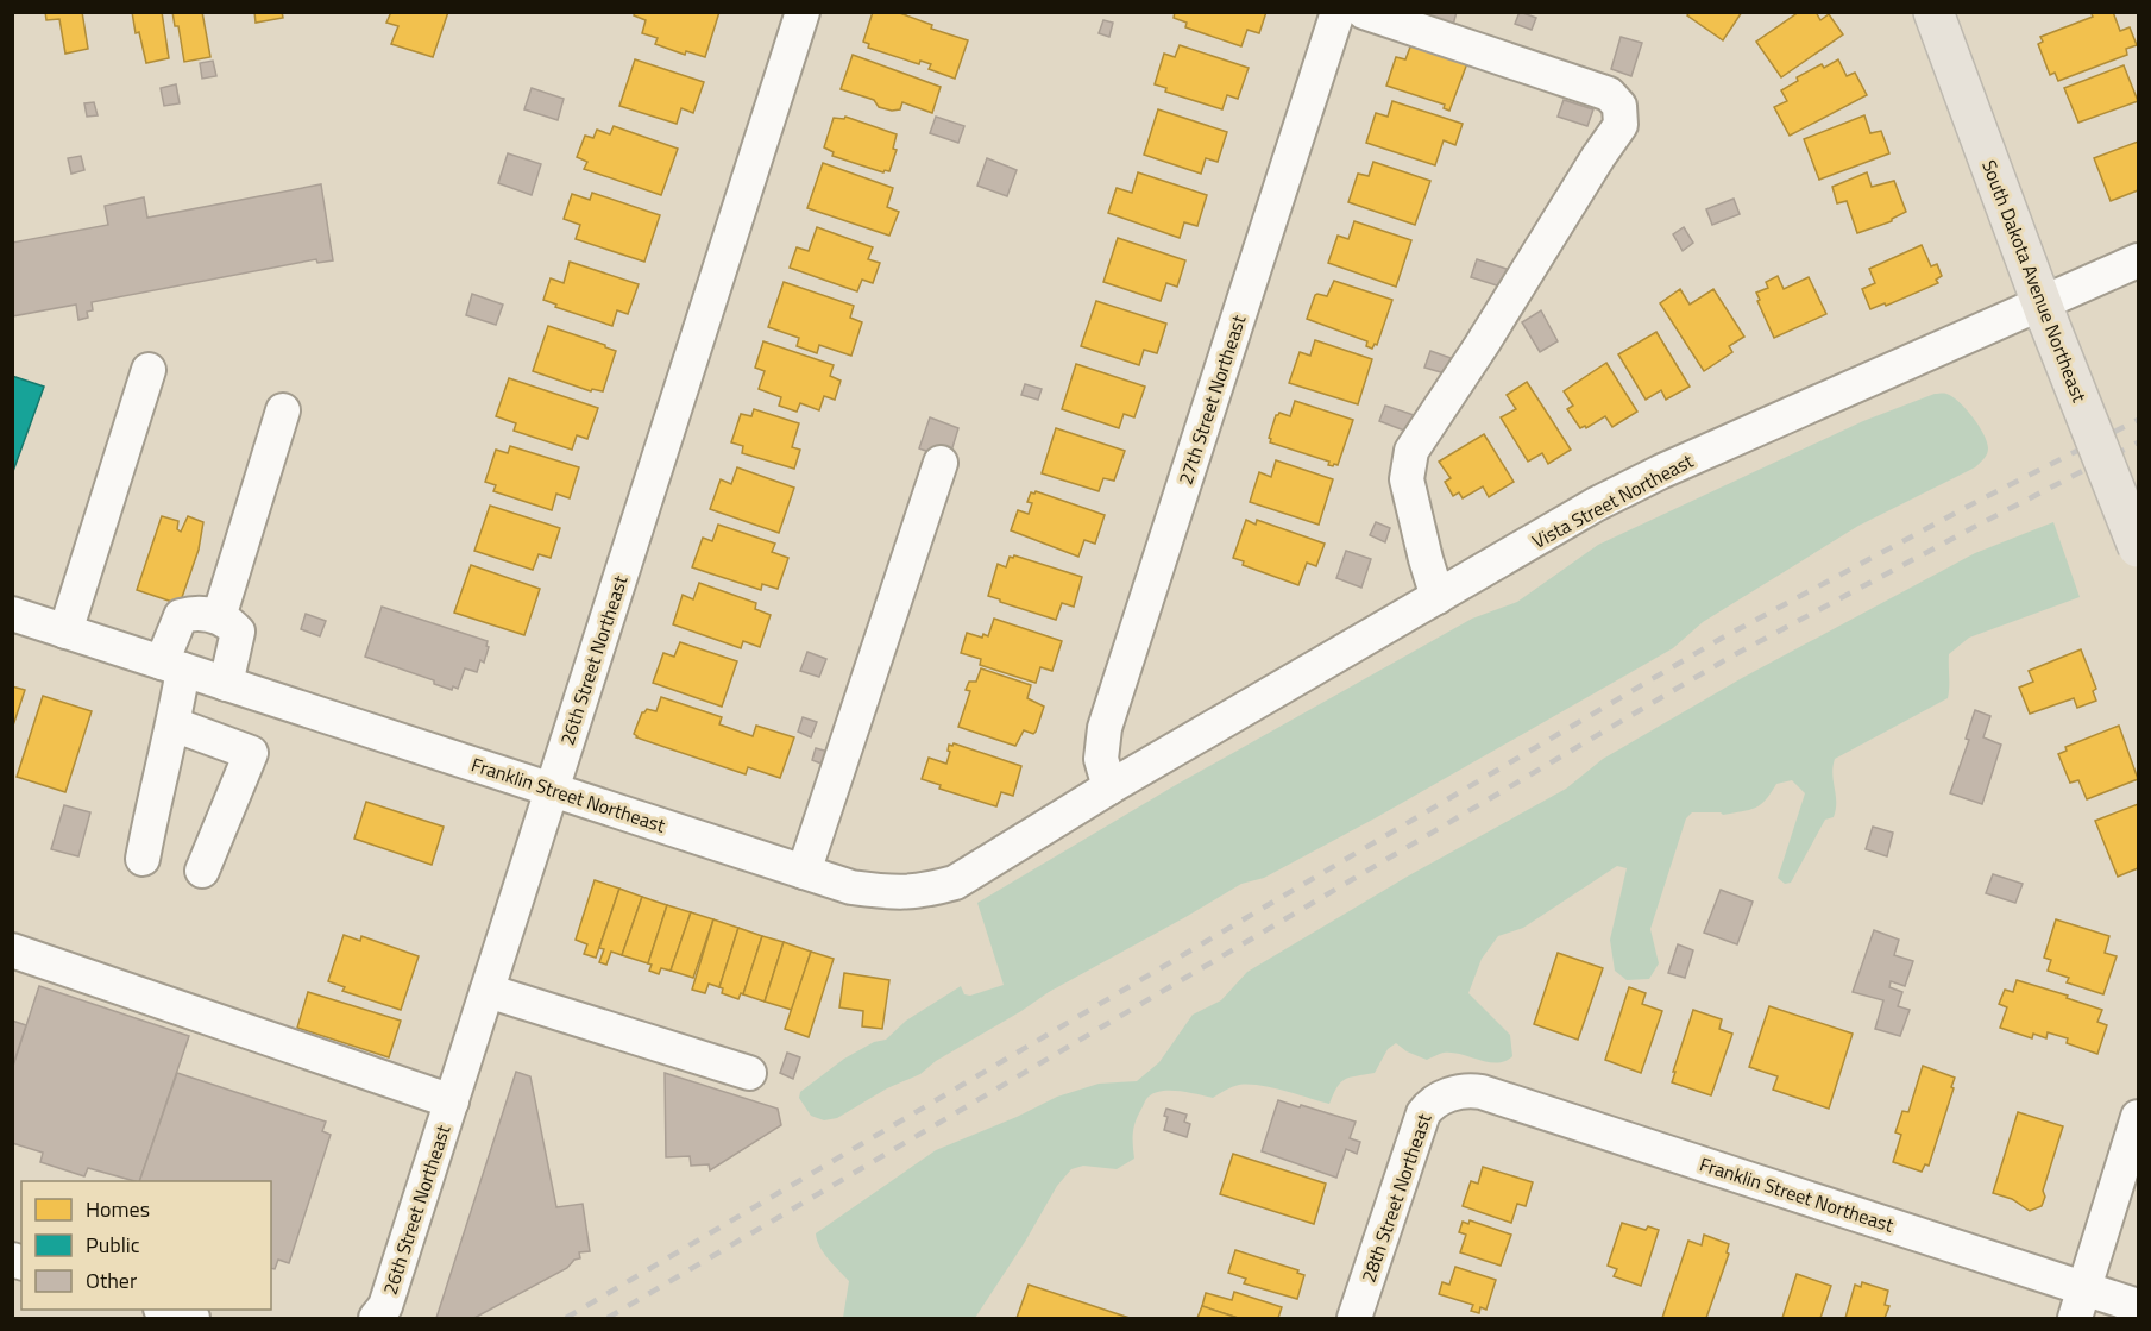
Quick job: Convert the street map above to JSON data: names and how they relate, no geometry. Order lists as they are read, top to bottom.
{
  "streets": {
    "main road": ["South Dakota Avenue Northeast"],
    "street": [
      "27th Street Northeast",
      "Vista Street Northeast",
      "26th Street Northeast",
      "Franklin Street Northeast",
      "28th Street Northeast"
    ]
  },
  "crossings": [
    ["South Dakota Avenue Northeast", "Vista Street Northeast"],
    ["27th Street Northeast", "Vista Street Northeast"],
    ["27th Street Northeast", "Franklin Street Northeast"],
    ["Vista Street Northeast", "Franklin Street Northeast"],
    ["26th Street Northeast", "Franklin Street Northeast"],
    ["Franklin Street Northeast", "28th Street Northeast"]
  ],
  "legend": ["Homes", "Public", "Other"]
}
